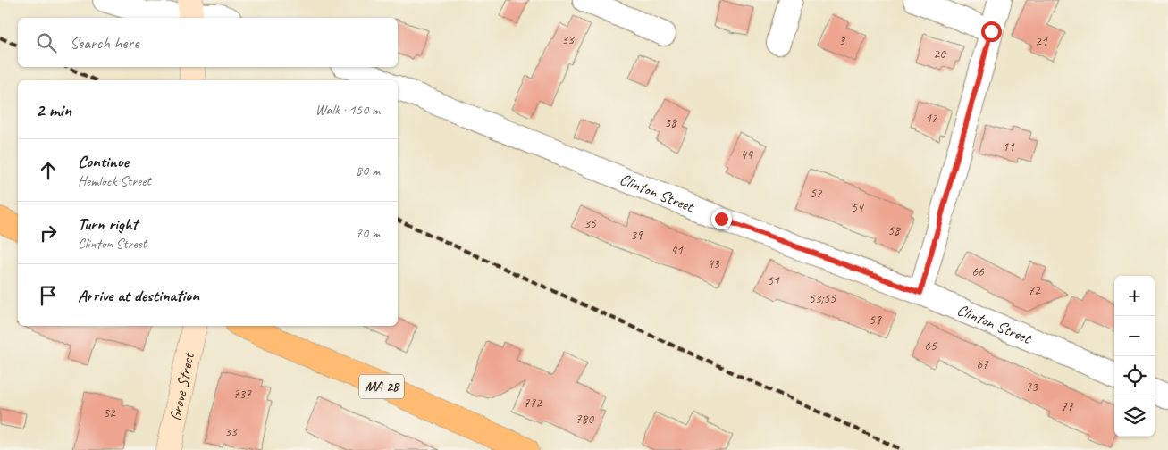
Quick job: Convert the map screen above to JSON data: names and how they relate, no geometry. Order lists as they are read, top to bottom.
{
  "streets": {
    "main road": ["Grove Street", "MA 28"],
    "street": ["Clinton Street"]
  },
  "house_numbers": [
    "33",
    "3",
    "21",
    "20",
    "12",
    "38",
    "11",
    "44",
    "52",
    "54",
    "35",
    "58",
    "39",
    "41",
    "43",
    "66",
    "51",
    "72",
    "53;55",
    "59",
    "65",
    "67",
    "73",
    "737",
    "772",
    "77",
    "32",
    "780",
    "33"
  ],
  "page": {
    "search": "Search here",
    "heading": ["2 min", "Walk · 150 m"],
    "list": [
      ["Continue", "Hemlock Street", "80 m"],
      ["Turn right", "Clinton Street", "70 m"],
      "Arrive at destination"
    ],
    "map_buttons": ["+", "−"]
  }
}
